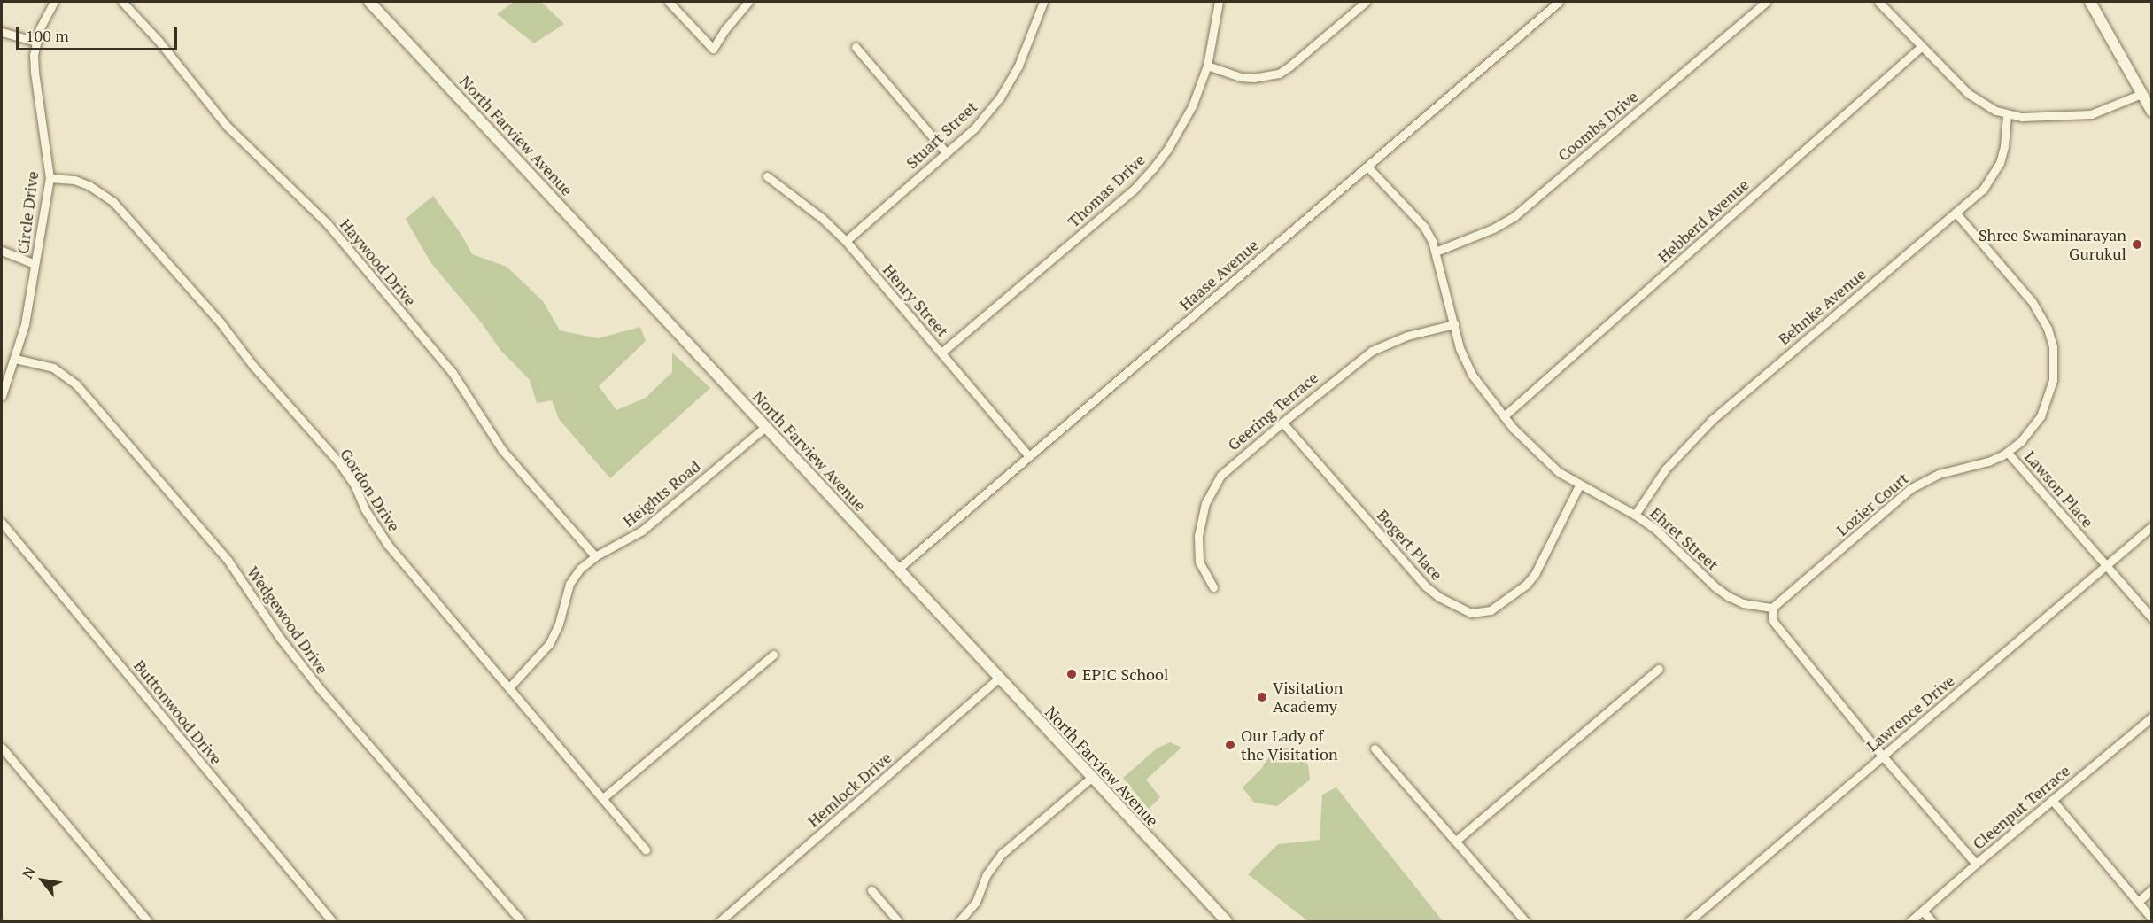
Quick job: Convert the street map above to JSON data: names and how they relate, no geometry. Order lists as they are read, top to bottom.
{
  "streets": {
    "street": [
      "Coombs Drive",
      "Stuart Street",
      "North Farview Avenue",
      "Thomas Drive",
      "Circle Drive",
      "Hebberd Avenue",
      "Haywood Drive",
      "Haase Avenue",
      "Henry Street",
      "Behnke Avenue",
      "Geering Terrace",
      "Lawson Place",
      "Gordon Drive",
      "Heights Road",
      "Lozier Court",
      "Ehret Street",
      "Bogert Place",
      "Wedgewood Drive",
      "Buttonwood Drive",
      "Lawrence Drive",
      "Hemlock Drive",
      "Cleenput Terrace"
    ]
  },
  "crossings": [
    ["Coombs Drive", "Ehret Street"],
    ["Stuart Street", "Henry Street"],
    ["North Farview Avenue", "Haase Avenue"],
    ["North Farview Avenue", "Heights Road"],
    ["North Farview Avenue", "Hemlock Drive"],
    ["Thomas Drive", "Henry Street"],
    ["Circle Drive", "Gordon Drive"],
    ["Circle Drive", "Wedgewood Drive"],
    ["Hebberd Avenue", "Ehret Street"],
    ["Haywood Drive", "Heights Road"],
    ["Haase Avenue", "Henry Street"],
    ["Haase Avenue", "Ehret Street"],
    ["Behnke Avenue", "Lawson Place"],
    ["Behnke Avenue", "Ehret Street"],
    ["Geering Terrace", "Ehret Street"],
    ["Geering Terrace", "Bogert Place"],
    ["Lawson Place", "Lozier Court"],
    ["Lawson Place", "Lawrence Drive"],
    ["Gordon Drive", "Heights Road"],
    ["Lozier Court", "Ehret Street"],
    ["Ehret Street", "Bogert Place"]
  ],
  "places": [
    "Shree Swaminarayan Gurukul",
    "EPIC School",
    "Visitation Academy",
    "Our Lady of the Visitation"
  ],
  "scale_bar": "100 m",
  "north": "top left"
}
